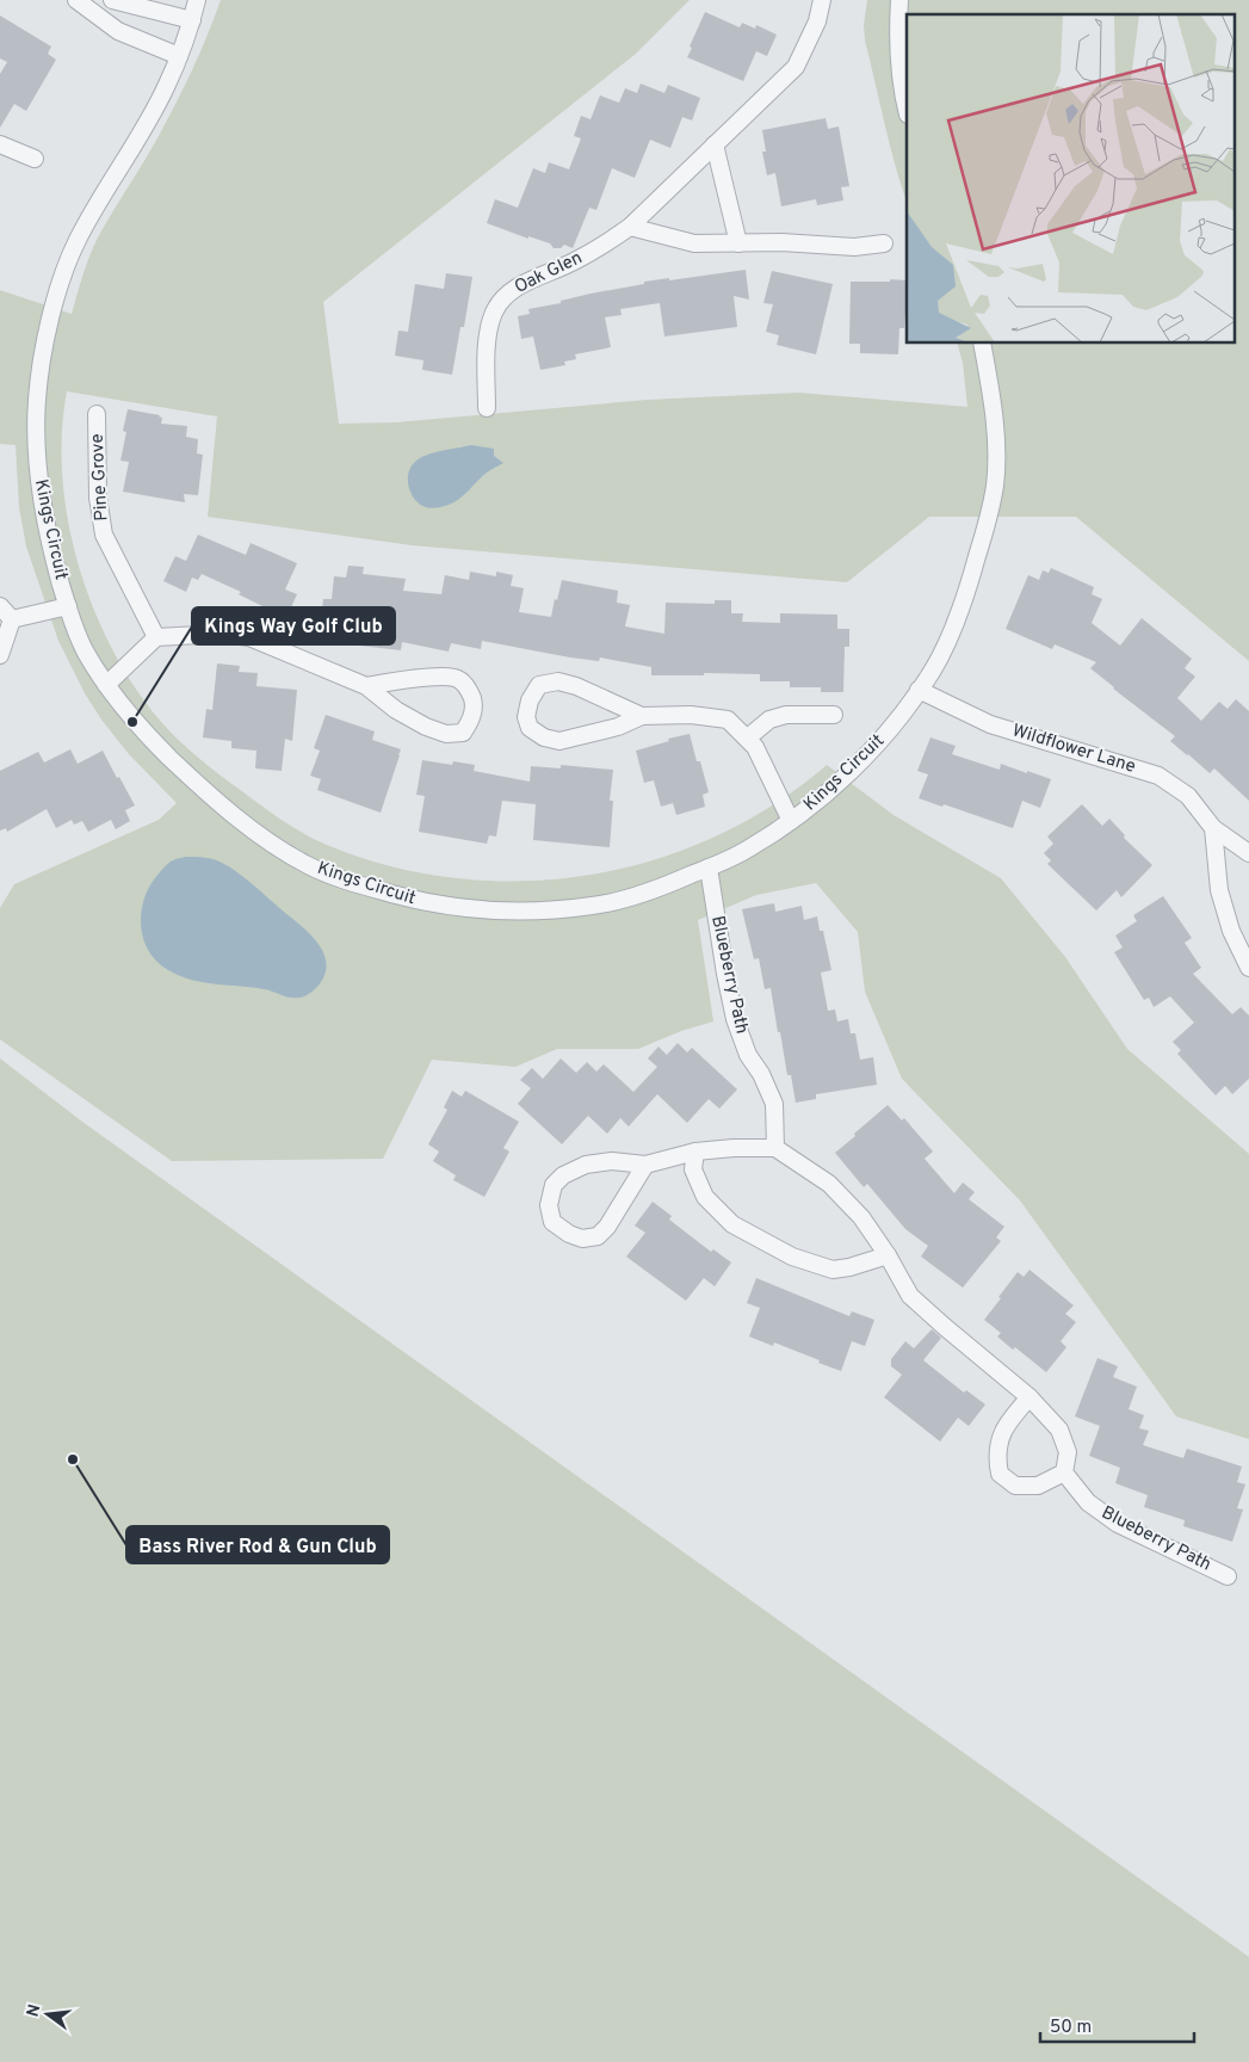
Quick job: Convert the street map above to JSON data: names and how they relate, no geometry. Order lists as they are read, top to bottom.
{
  "streets": {
    "street": [
      "Oak Glen",
      "Pine Grove",
      "Kings Circuit",
      "Wildflower Lane",
      "Blueberry Path"
    ]
  },
  "crossings": [
    ["Kings Circuit", "Wildflower Lane"],
    ["Kings Circuit", "Blueberry Path"]
  ],
  "places": ["Kings Way Golf Club", "Bass River Rod & Gun Club"],
  "scale_bar": "50 m",
  "north": "left"
}
